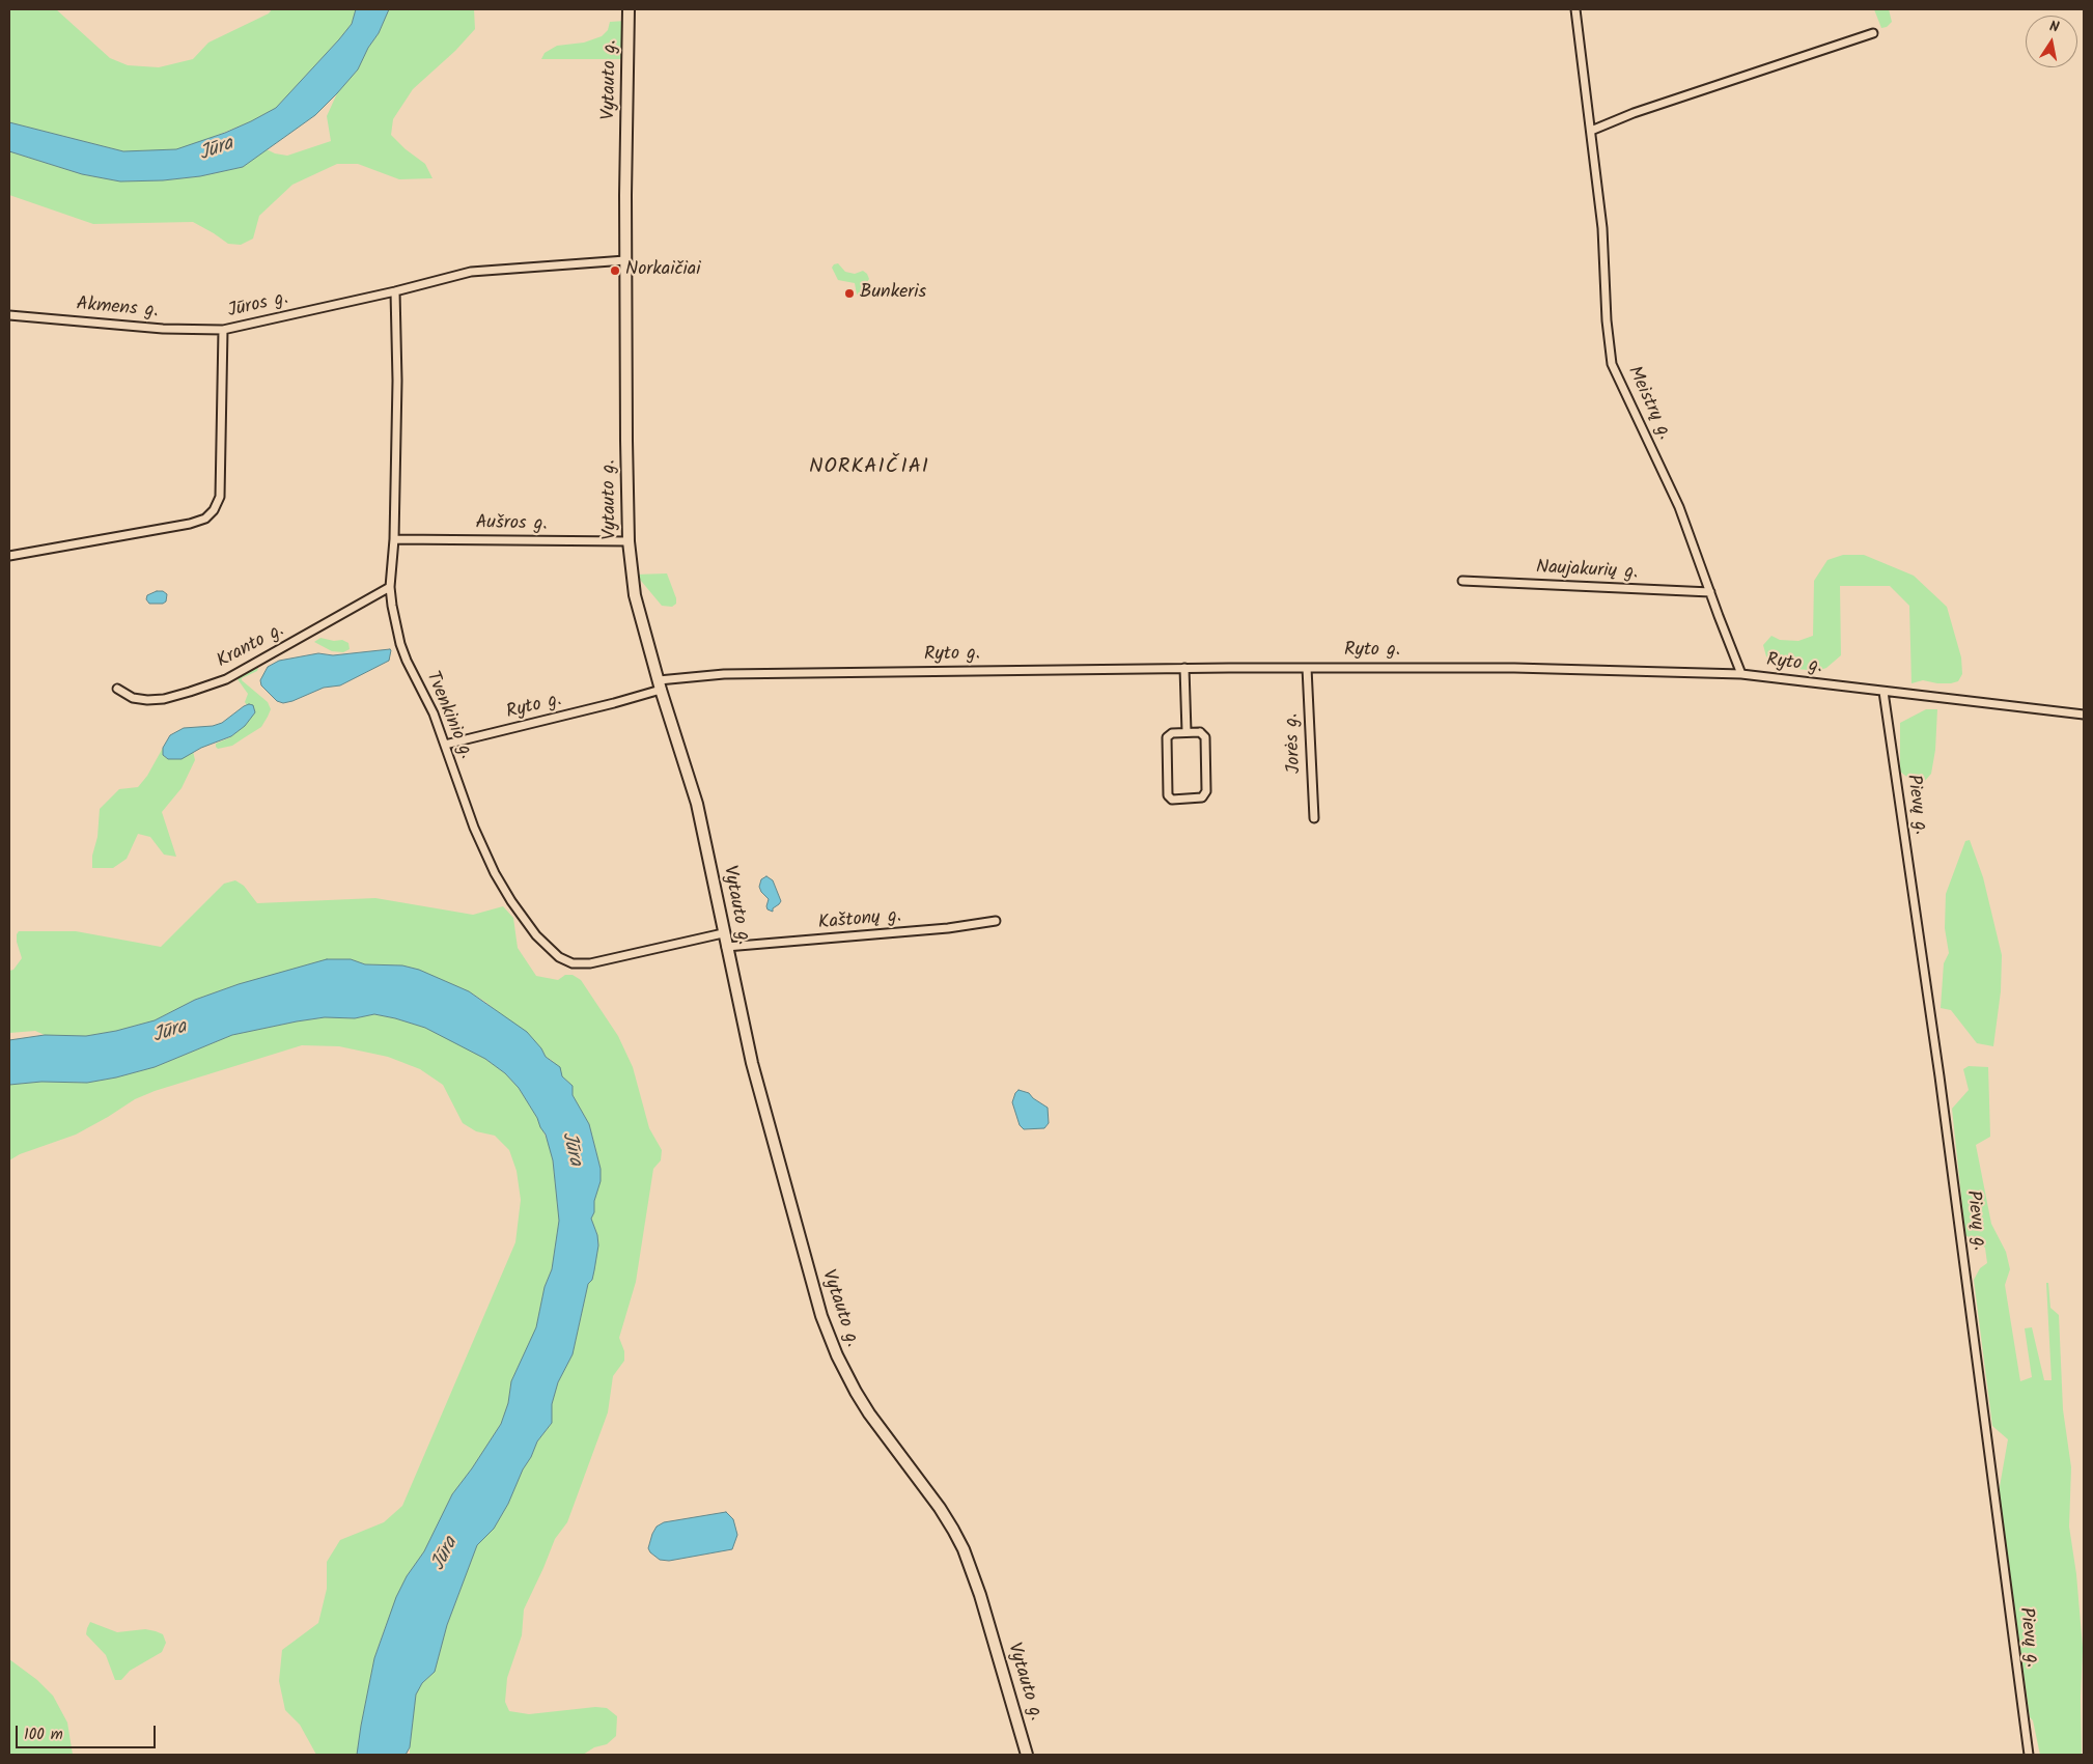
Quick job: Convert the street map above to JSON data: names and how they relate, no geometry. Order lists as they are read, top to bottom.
{
  "streets": {
    "main road": ["Vytauto g."],
    "street": [
      "Jūros g.",
      "Akmens g.",
      "Meistrų g.",
      "Aušros g.",
      "Naujakurių g.",
      "Kranto g.",
      "Ryto g.",
      "Tvenkinio g.",
      "Jorės g.",
      "Pievų g.",
      "Kaštonų g."
    ]
  },
  "crossings": [
    ["Vytauto g.", "Jūros g."],
    ["Vytauto g.", "Aušros g."],
    ["Vytauto g.", "Ryto g."],
    ["Vytauto g.", "Tvenkinio g."],
    ["Vytauto g.", "Kaštonų g."],
    ["Jūros g.", "Akmens g."],
    ["Jūros g.", "Tvenkinio g."],
    ["Meistrų g.", "Naujakurių g."],
    ["Meistrų g.", "Ryto g."],
    ["Aušros g.", "Tvenkinio g."],
    ["Kranto g.", "Tvenkinio g."],
    ["Ryto g.", "Tvenkinio g."],
    ["Ryto g.", "Jorės g."],
    ["Ryto g.", "Pievų g."]
  ],
  "districts": ["NORKAIČIAI"],
  "water": ["Jūra"],
  "places": ["Norkaičiai", "Bunkeris"],
  "scale_bar": "100 m",
  "north": "top"
}
